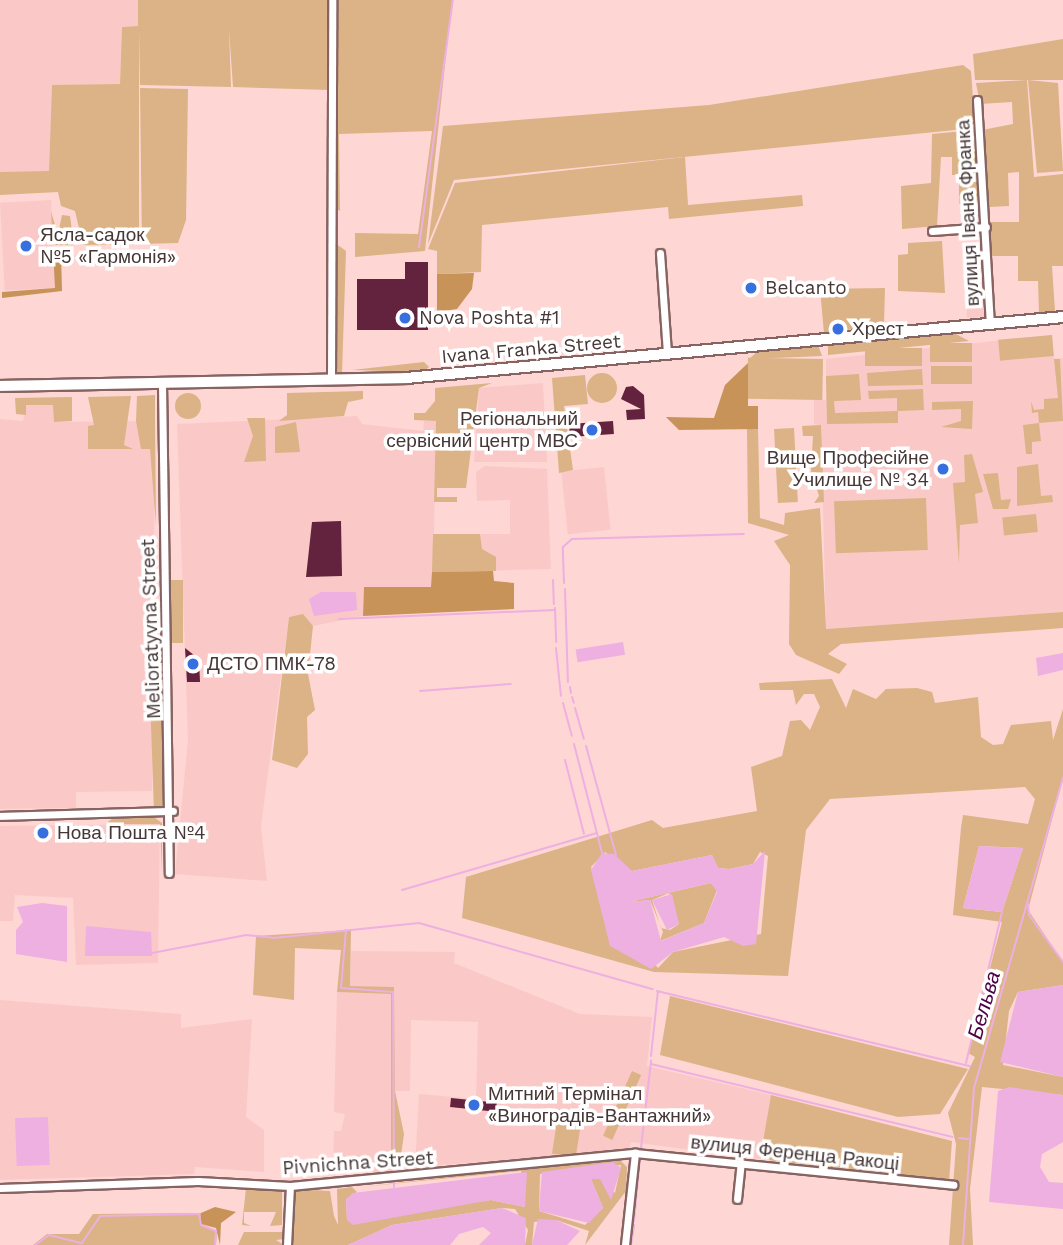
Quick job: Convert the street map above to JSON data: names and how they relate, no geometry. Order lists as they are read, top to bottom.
{
  "streets": {
    "main road": ["Ivana Franka Street"],
    "street": [
      "вулиця Івана Франка",
      "Melioratyvna Street",
      "вулиця Ференца Ракоці",
      "Pivnichna Street"
    ]
  },
  "crossings": [
    ["вулиця Івана Франка", "Ivana Franka Street"],
    ["Ivana Franka Street", "Melioratyvna Street"],
    ["вулиця Ференца Ракоці", "Pivnichna Street"]
  ],
  "water": ["Бельва"],
  "places": [
    "Ясла-садок №5 «Гармонія»",
    "Belcanto",
    "Nova Poshta #1",
    "Хрест",
    "Регіональний сервісний центр МВС",
    "Вище Професійне Училище № 34",
    "ДСТО ПМК-78",
    "Нова Пошта №4",
    "Митний Термінал «Виноградів-Вантажний»"
  ]
}
